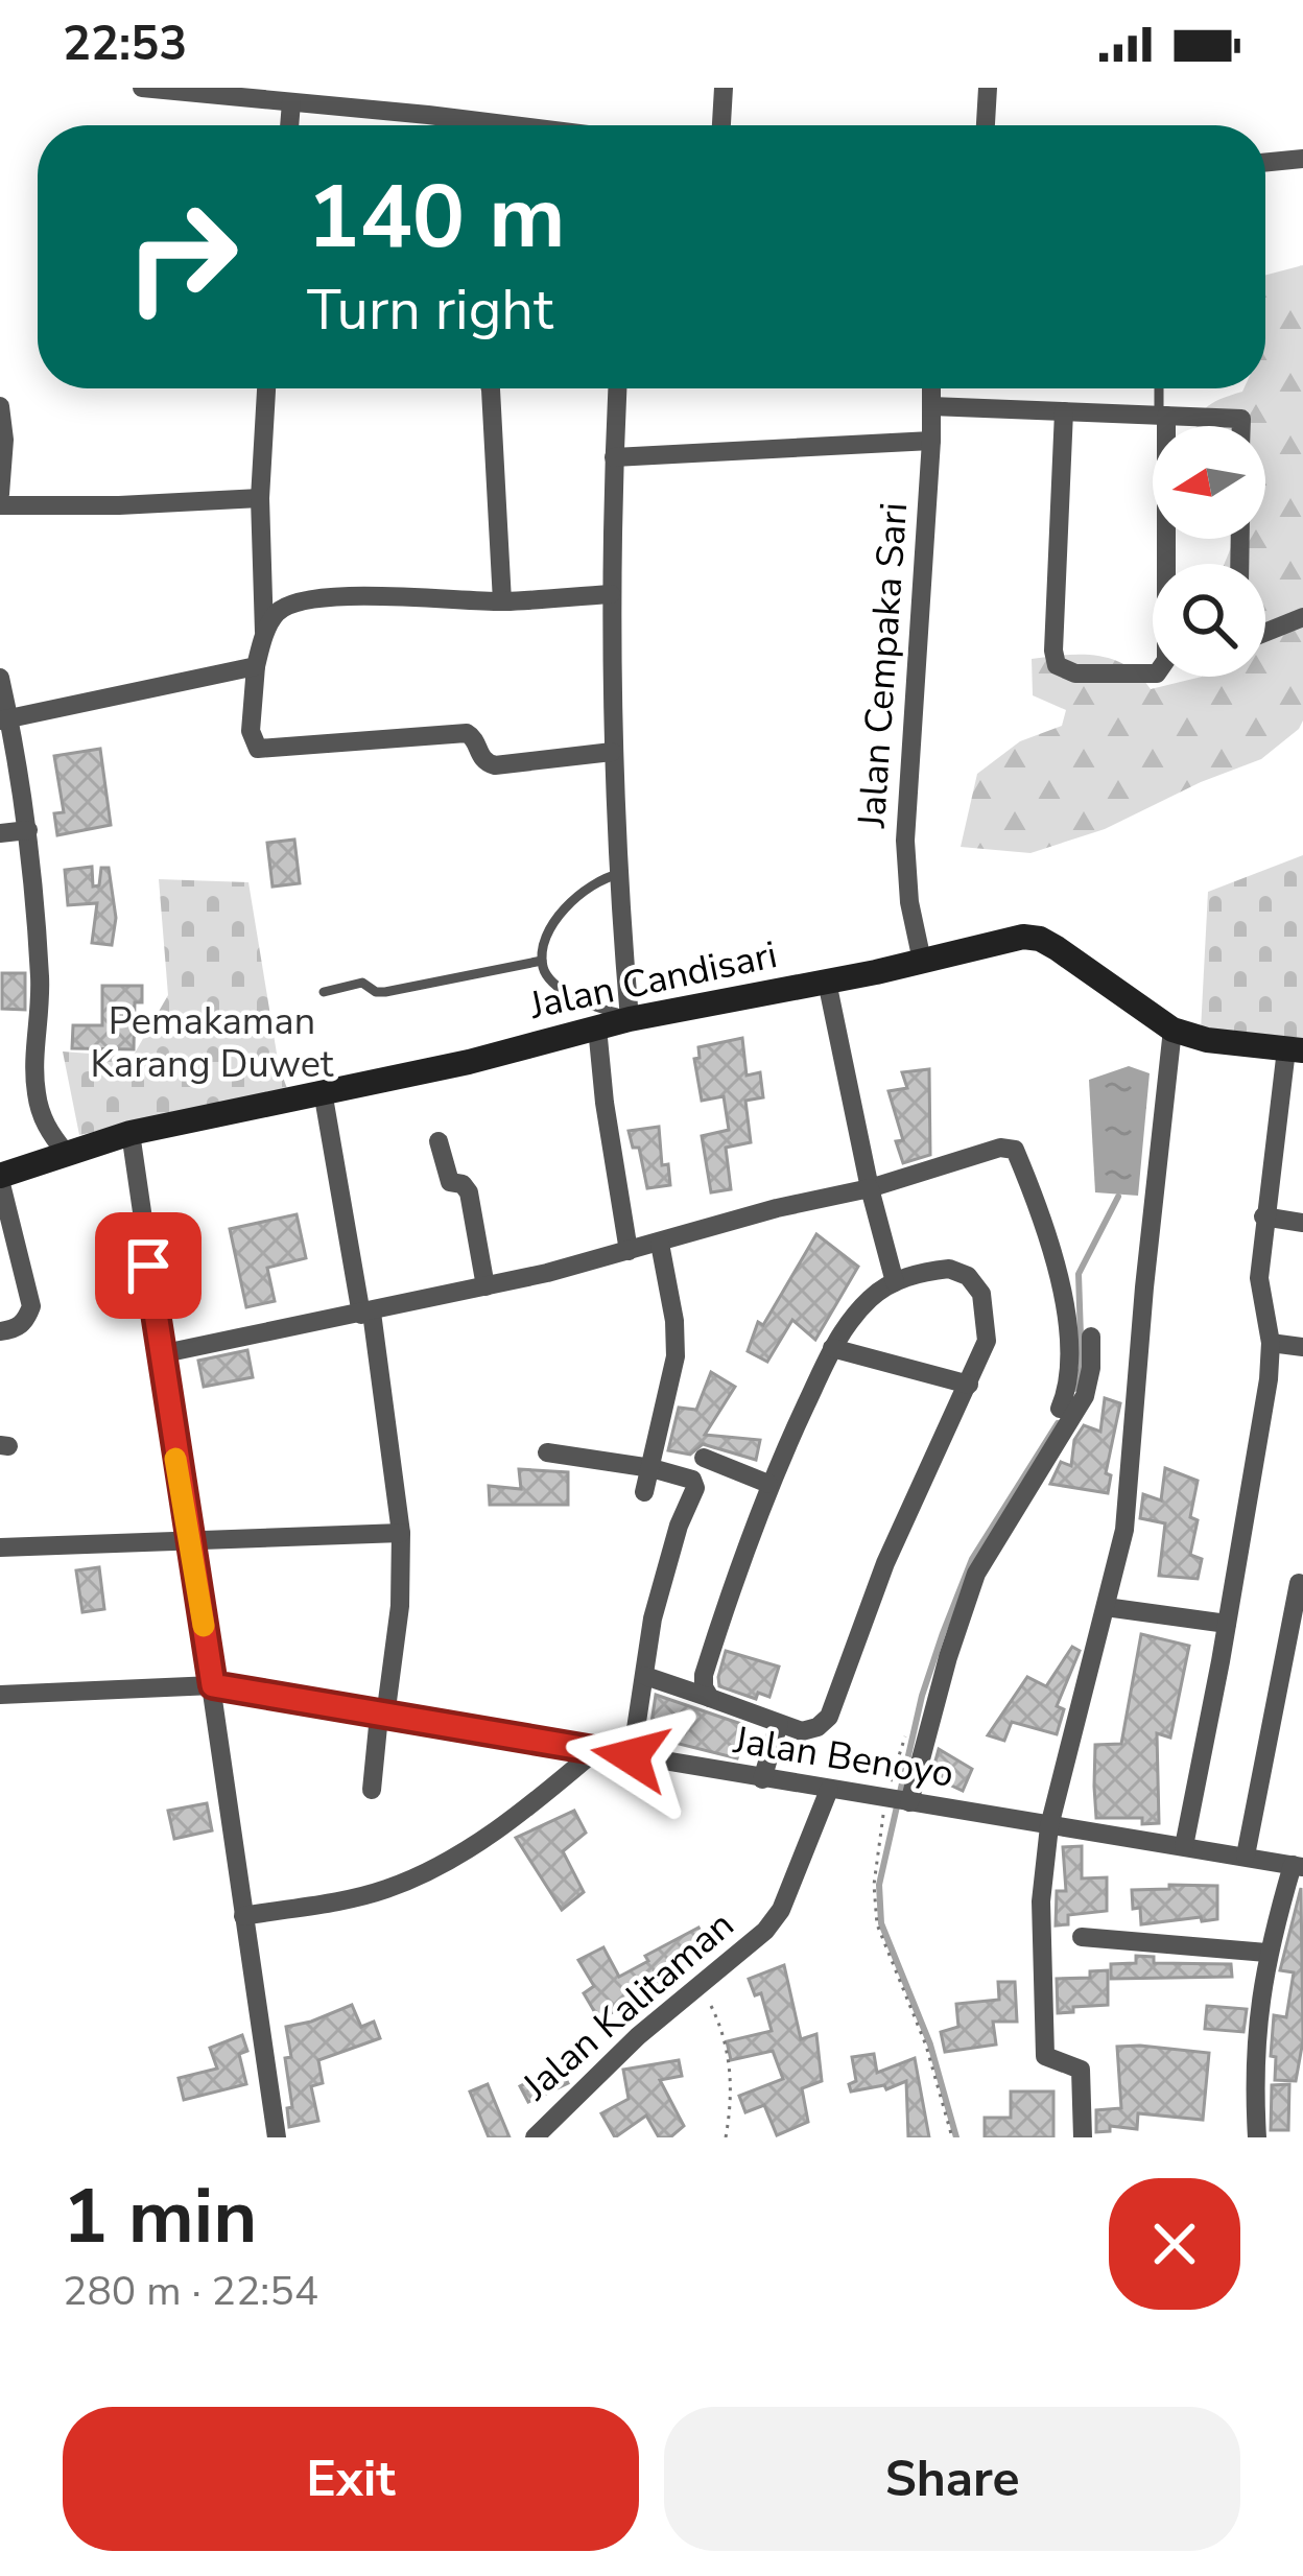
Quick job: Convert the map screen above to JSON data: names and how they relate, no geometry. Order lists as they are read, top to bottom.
{
  "streets": {
    "street": [
      "Jalan Cempaka Sari",
      "Jalan Candisari",
      "Jalan Benoyo",
      "Jalan Kalitaman"
    ]
  },
  "crossings": [
    ["Jalan Cempaka Sari", "Jalan Candisari"],
    ["Jalan Benoyo", "Jalan Kalitaman"]
  ],
  "parks": ["Pemakaman Karang Duwet"],
  "north": "left",
  "page": {
    "status": "22:53",
    "turn": ["140 m", "Turn right"],
    "heading": ["1 min", "280 m · 22:54"],
    "buttons": ["Exit", "Share"]
  }
}
